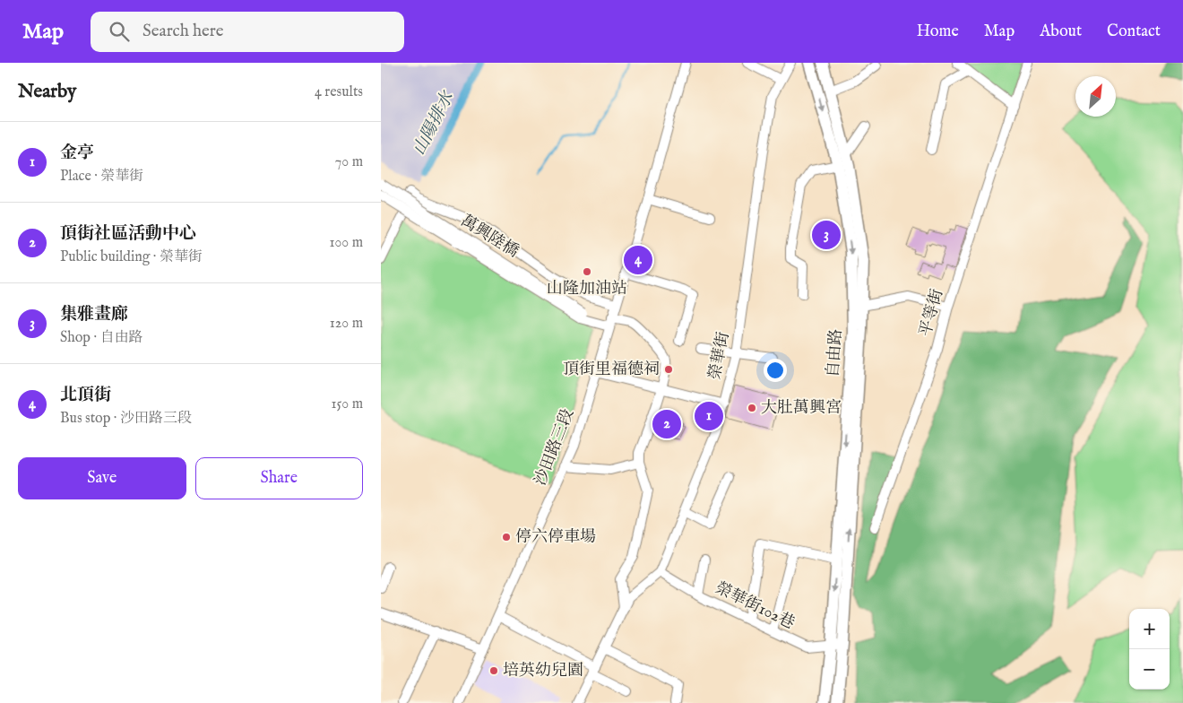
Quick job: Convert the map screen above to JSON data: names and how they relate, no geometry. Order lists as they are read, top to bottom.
{
  "streets": {
    "main road": ["自由路"],
    "street": [
      "萬興陸橋",
      "平等街",
      "榮華街",
      "沙田路三段",
      "榮華街102巷"
    ]
  },
  "crossings": [
    ["自由路", "榮華街102巷"],
    ["榮華街", "榮華街102巷"]
  ],
  "water": ["山陽排水"],
  "places": [
    "山隆加油站",
    "頂街里福德祠",
    "大肚萬興宮",
    "停六停車場",
    "培英幼兒園"
  ],
  "north": "top right",
  "page": {
    "header": "Map",
    "search": "Search here",
    "nav": [
      "Home",
      "Map",
      "About",
      "Contact"
    ],
    "heading": ["Nearby", "4 results"],
    "list": [
      {
        "mark": "1",
        "name": "金亭",
        "note": "Place · 榮華街",
        "value": "70 m"
      },
      {
        "mark": "2",
        "name": "頂街社區活動中心",
        "note": "Public building · 榮華街",
        "value": "100 m"
      },
      {
        "mark": "3",
        "name": "集雅畫廊",
        "note": "Shop · 自由路",
        "value": "120 m"
      },
      {
        "mark": "4",
        "name": "北頂街",
        "note": "Bus stop · 沙田路三段",
        "value": "150 m"
      }
    ],
    "pins": [
      "3",
      "4",
      "1",
      "2"
    ],
    "buttons": ["Save", "Share"],
    "map_buttons": ["+", "−"]
  }
}
